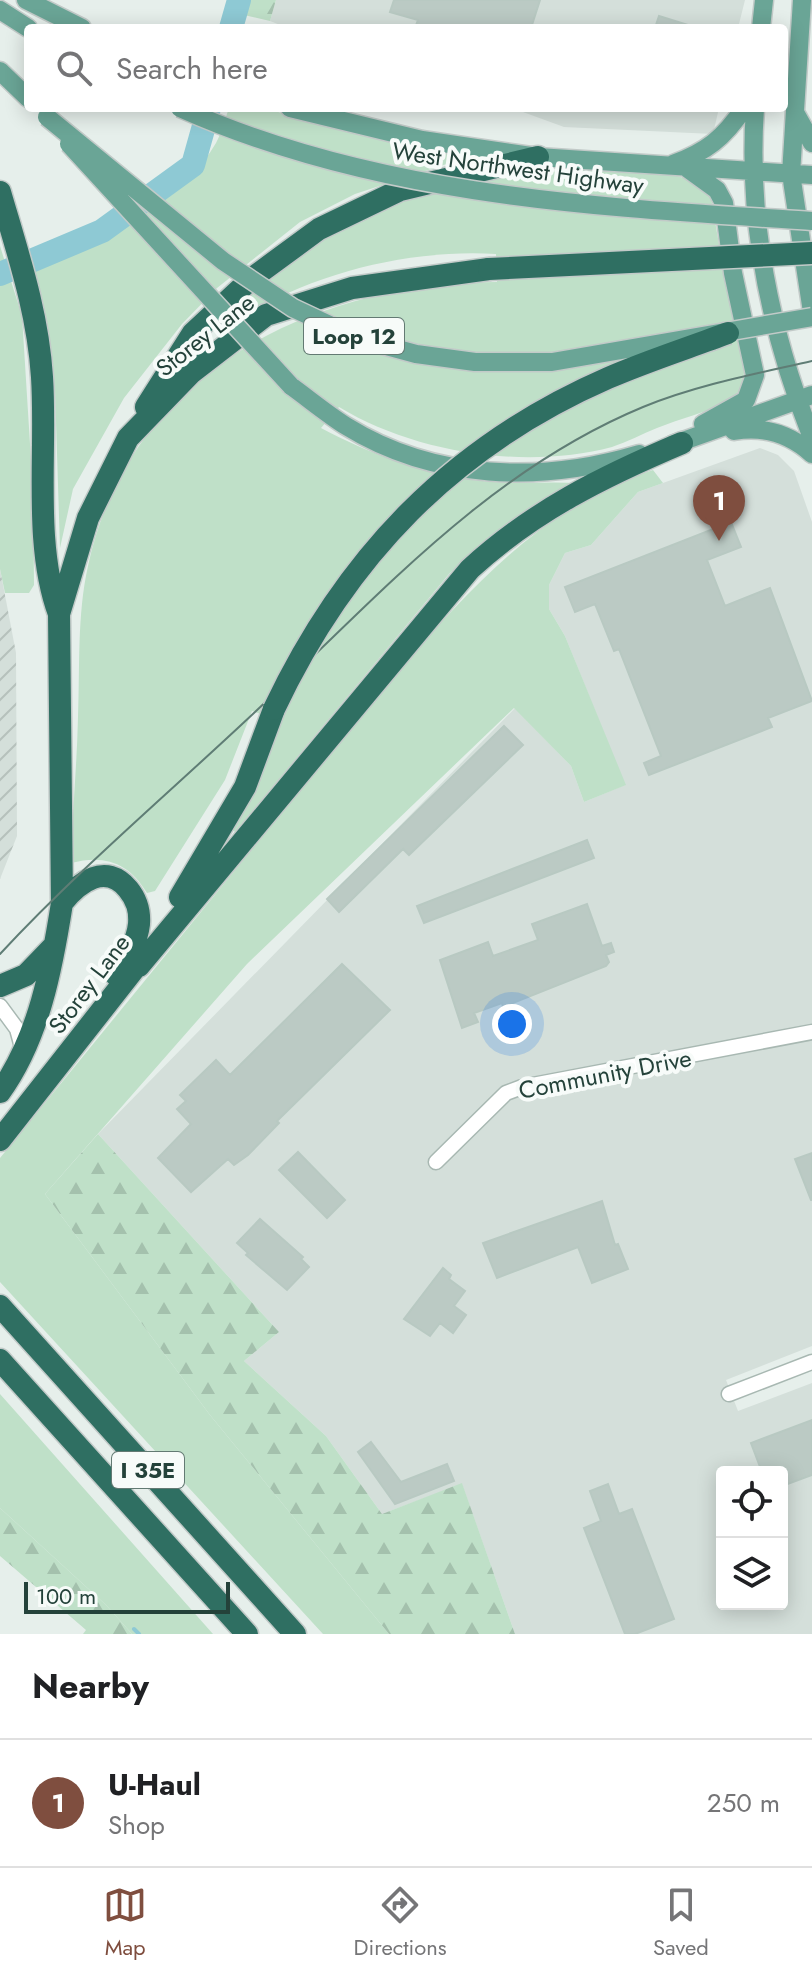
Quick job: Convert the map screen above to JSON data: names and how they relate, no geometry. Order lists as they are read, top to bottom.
{
  "streets": {
    "highway": ["Storey Lane", "I 35E"],
    "main road": ["West Northwest Highway", "Loop 12"],
    "street": ["Community Drive"]
  },
  "crossings": [
    ["Storey Lane", "Loop 12"]
  ],
  "scale_bar": "100 m",
  "page": {
    "search": "Search here",
    "pins": "1",
    "scale": "100 m",
    "heading": "Nearby",
    "list": [
      {
        "mark": "1",
        "name": "U-Haul",
        "note": "Shop",
        "value": "250 m"
      }
    ],
    "nav": ["Map", "Directions", "Saved"]
  }
}
